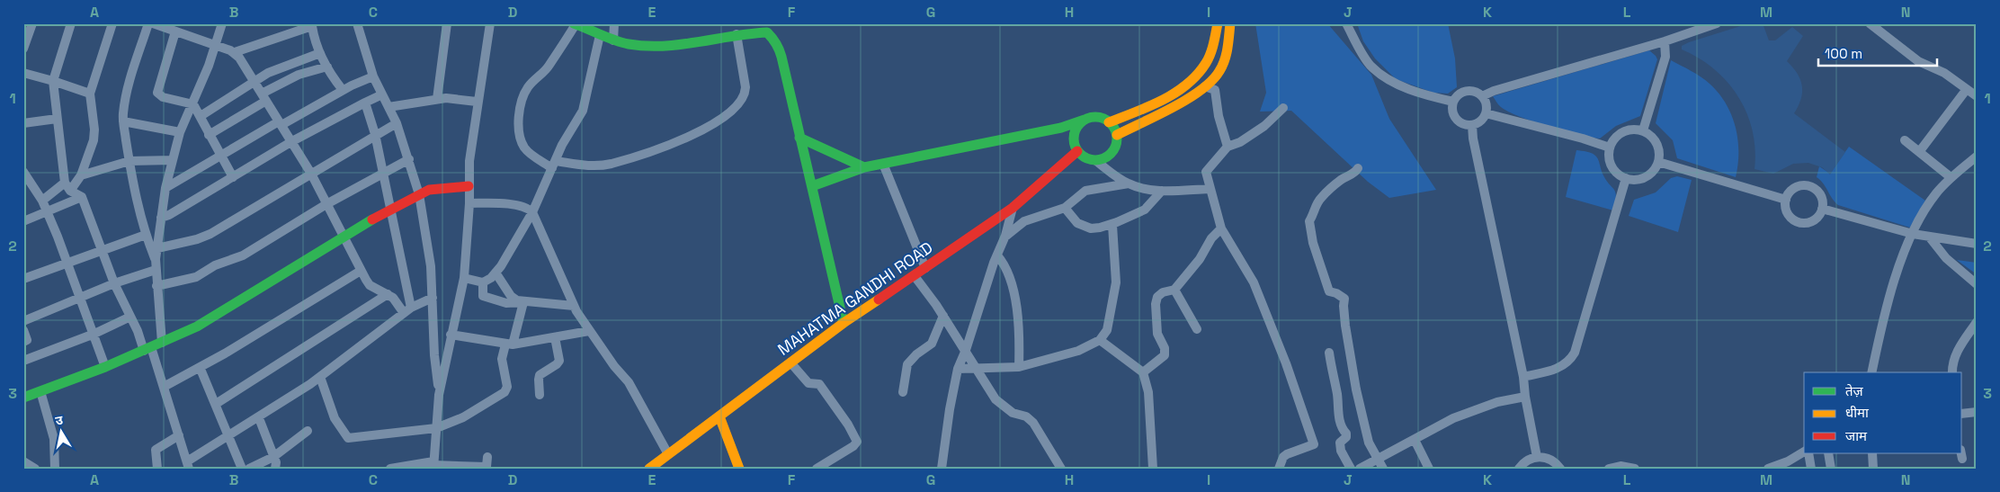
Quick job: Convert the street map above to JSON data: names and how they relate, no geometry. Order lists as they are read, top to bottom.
{
  "streets": {
    "street": ["MAHATMA GANDHI ROAD"]
  },
  "legend": ["तेज़", "धीमा", "जाम"],
  "scale_bar": "100 m",
  "north": "top",
  "grid": {
    "columns": [
      "A",
      "B",
      "C",
      "D",
      "E",
      "F",
      "G",
      "H",
      "I",
      "J",
      "K",
      "L",
      "M",
      "N"
    ],
    "rows": ["1", "2", "3"]
  }
}
